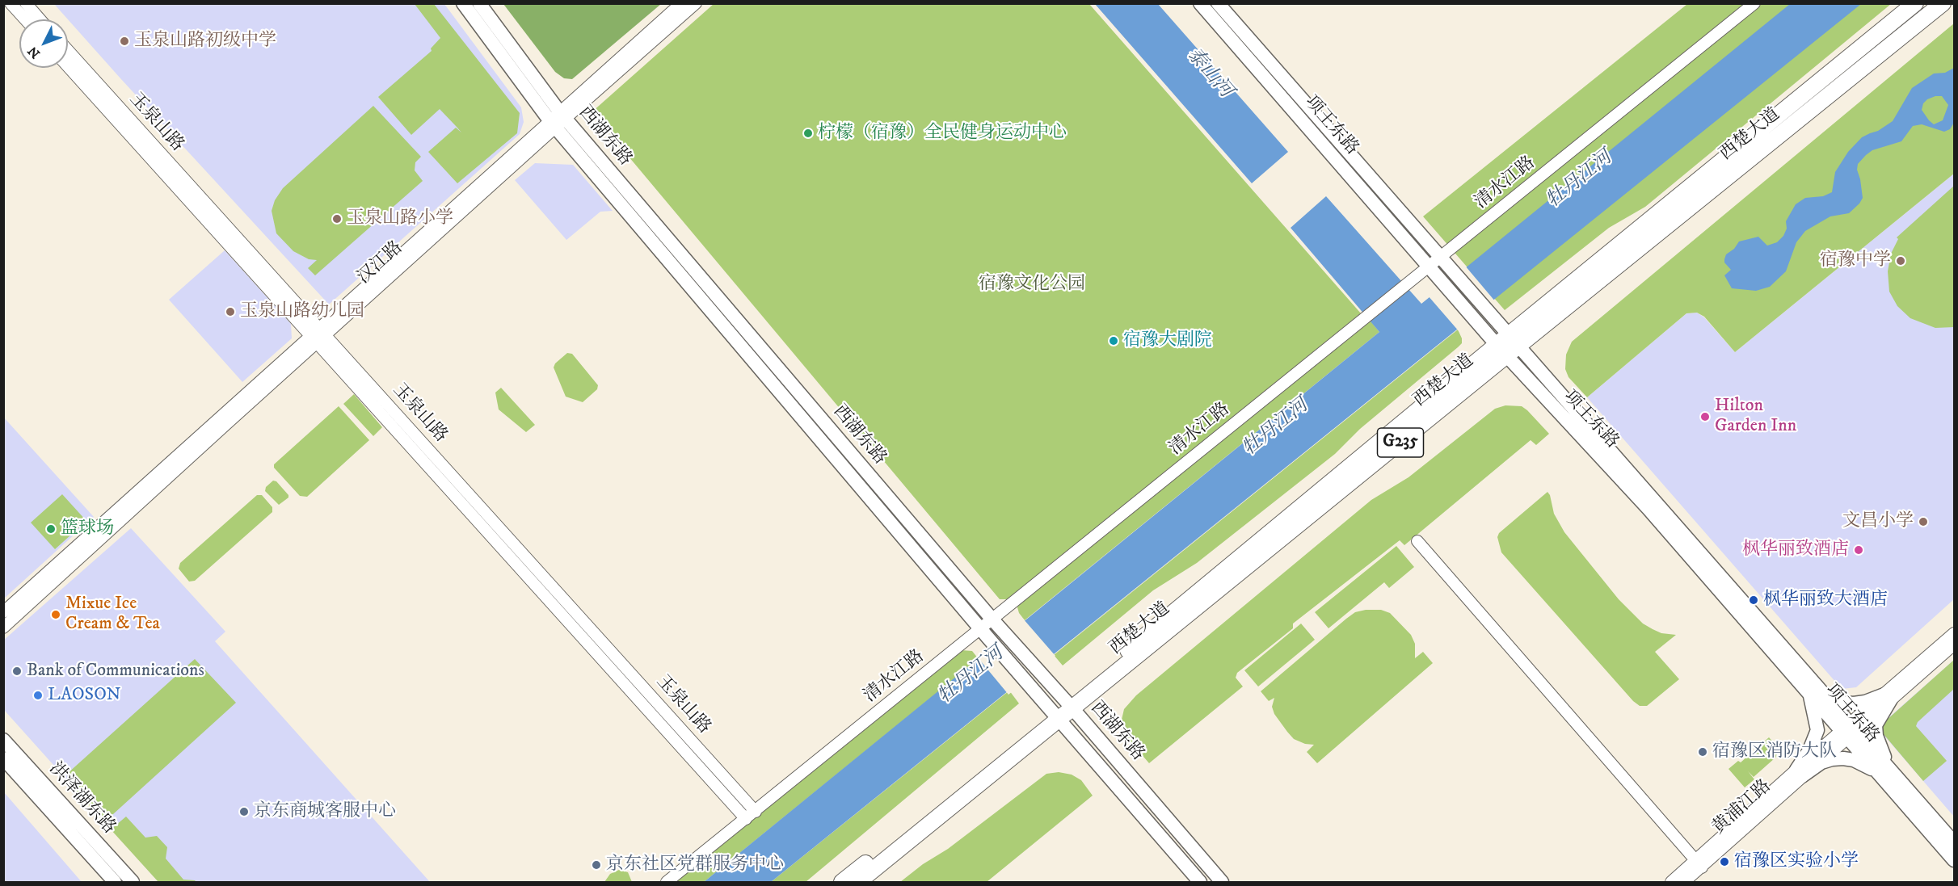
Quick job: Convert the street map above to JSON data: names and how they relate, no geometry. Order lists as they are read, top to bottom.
{
  "streets": {
    "highway": ["西楚大道", "G235"],
    "main road": ["项王东路", "西湖东路", "洪泽湖东路"],
    "street": [
      "玉泉山路",
      "清水江路",
      "汉江路",
      "黄浦江路"
    ]
  },
  "crossings": [
    ["玉泉山路", "清水江路"],
    ["玉泉山路", "汉江路"],
    ["项王东路", "西楚大道"],
    ["项王东路", "清水江路"],
    ["项王东路", "黄浦江路"],
    ["西楚大道", "西湖东路"],
    ["西湖东路", "清水江路"],
    ["西湖东路", "汉江路"]
  ],
  "water": ["泰山河", "牡丹江河"],
  "parks": ["宿豫文化公园"],
  "places": [
    "玉泉山路初级中学",
    "柠檬（宿豫）全民健身运动中心",
    "玉泉山路小学",
    "宿豫中学",
    "玉泉山路幼儿园",
    "宿豫大剧院",
    "Hilton Garden Inn",
    "文昌小学",
    "篮球场",
    "枫华丽致酒店",
    "枫华丽致大酒店",
    "Mixue Ice Cream & Tea",
    "Bank of Communications",
    "LAOSON",
    "宿豫区消防大队",
    "京东商城客服中心",
    "宿豫区实验小学",
    "京东社区党群服务中心"
  ],
  "north": "bottom left"
}
